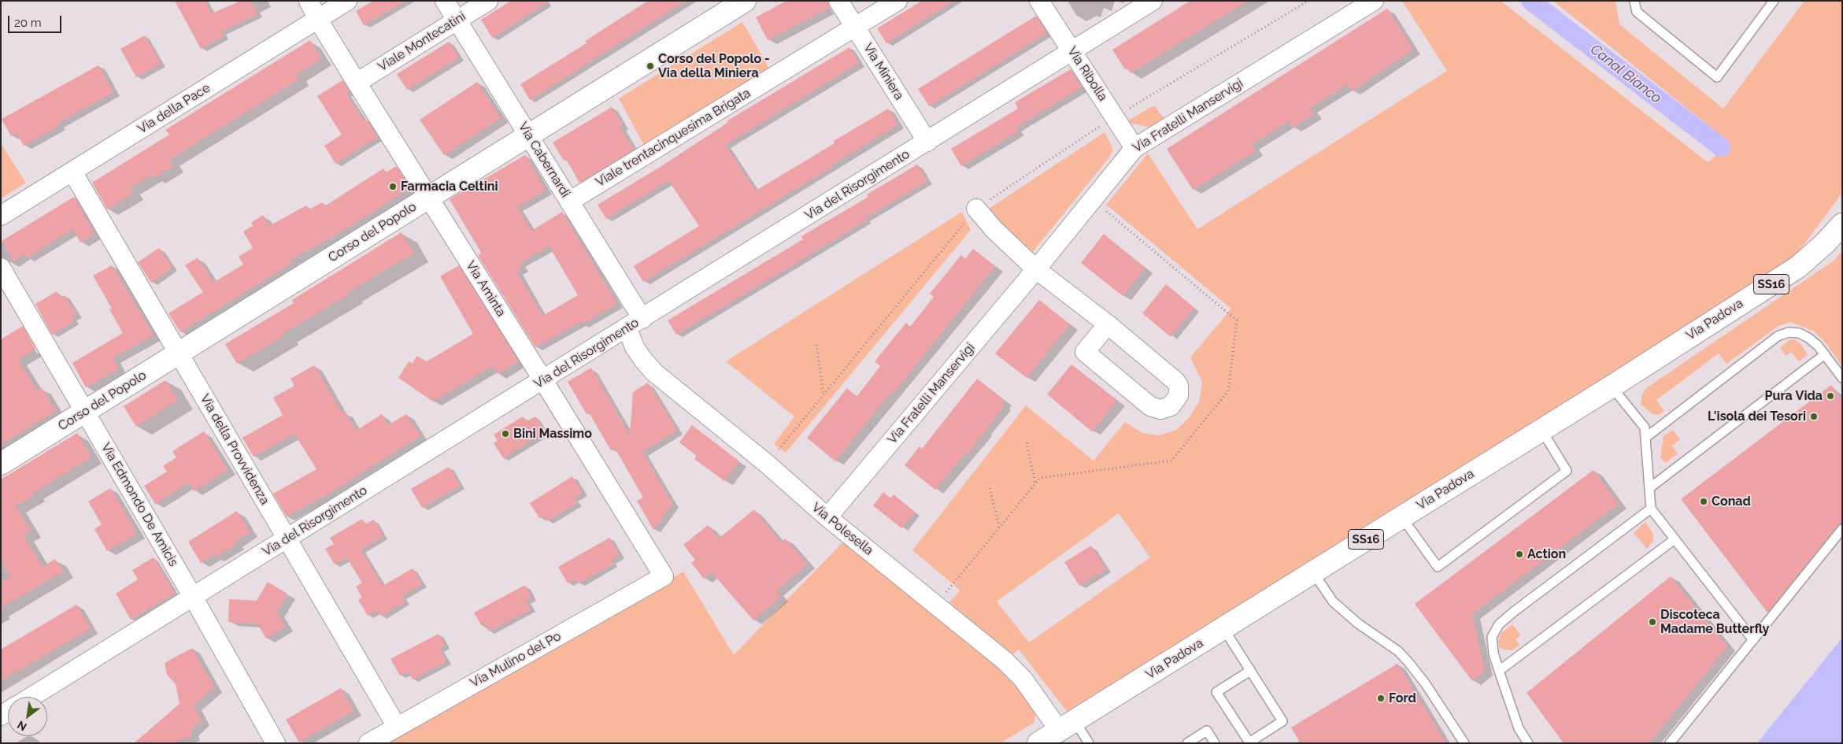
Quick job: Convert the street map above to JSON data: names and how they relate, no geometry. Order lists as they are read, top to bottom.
{
  "streets": {
    "main road": ["Corso del Popolo", "SS16", "Via Padova"],
    "street": [
      "Viale Montecatini",
      "Via Miniera",
      "Via Ribolla",
      "Via della Pace",
      "Via Fratelli Manservigi",
      "Viale trentacinquesima Brigata",
      "Via Cabernardi",
      "Via del Risorgimento",
      "Via Aminta",
      "Via della Provvidenza",
      "Via Edmondo De Amicis",
      "Via Polesella",
      "Via Mulino del Po"
    ]
  },
  "crossings": [
    ["Viale Montecatini", "Via Cabernardi"],
    ["Viale Montecatini", "Via Aminta"],
    ["Via Miniera", "Viale trentacinquesima Brigata"],
    ["Via Miniera", "Via del Risorgimento"],
    ["Via Ribolla", "Via Fratelli Manservigi"],
    ["Via Ribolla", "Via del Risorgimento"],
    ["Via della Pace", "Via Aminta"],
    ["Via della Pace", "Via della Provvidenza"],
    ["Via Fratelli Manservigi", "Via Polesella"],
    ["Viale trentacinquesima Brigata", "Via Cabernardi"],
    ["Via Cabernardi", "Via del Risorgimento"],
    ["Via Cabernardi", "Corso del Popolo"],
    ["Via Cabernardi", "Via Polesella"],
    ["Via del Risorgimento", "Via Aminta"],
    ["Via del Risorgimento", "Via della Provvidenza"],
    ["Via del Risorgimento", "Via Edmondo De Amicis"],
    ["Via del Risorgimento", "Via Polesella"],
    ["Corso del Popolo", "Via Aminta"],
    ["Corso del Popolo", "Via della Provvidenza"],
    ["Corso del Popolo", "Via Edmondo De Amicis"],
    ["Via Aminta", "Via Mulino del Po"],
    ["Via Padova", "Via Polesella"],
    ["Via della Provvidenza", "Via Mulino del Po"]
  ],
  "water": ["Canal Bianco"],
  "places": [
    "Corso del Popolo - Via della Miniera",
    "Farmacia Celtini",
    "Pura Vida",
    "L'isola dei Tesori",
    "Bini Massimo",
    "Conad",
    "Action",
    "Discoteca Madame Butterfly",
    "Ford"
  ],
  "scale_bar": "20 m",
  "north": "bottom left"
}
